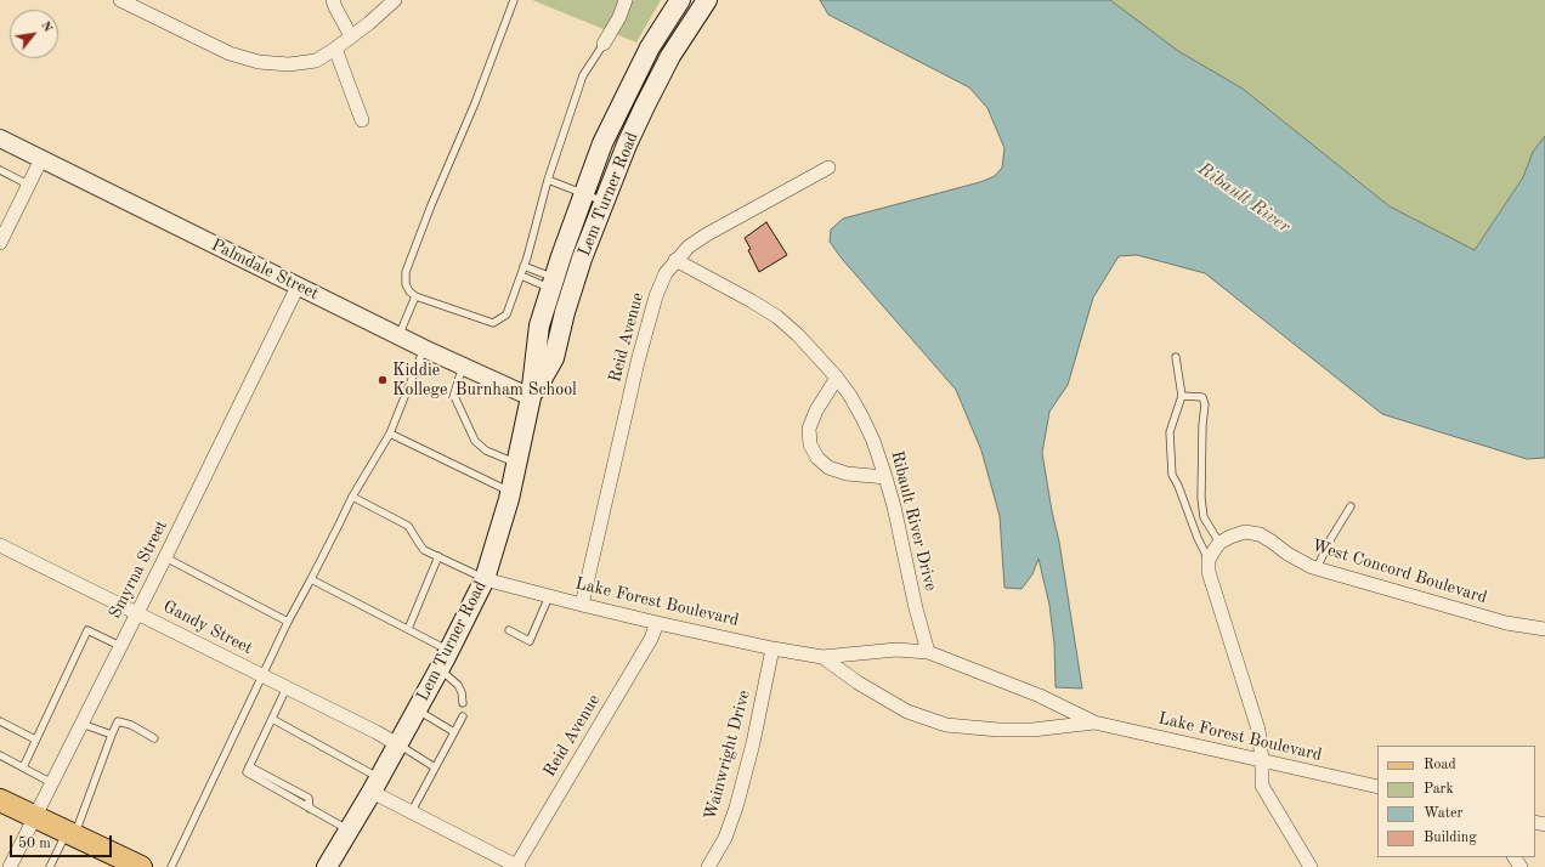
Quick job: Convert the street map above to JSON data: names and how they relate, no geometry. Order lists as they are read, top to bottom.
{
  "streets": {
    "main road": ["Lem Turner Road"],
    "street": [
      "Palmdale Street",
      "Reid Avenue",
      "Ribault River Drive",
      "Smyrna Street",
      "West Concord Boulevard",
      "Lake Forest Boulevard",
      "Gandy Street",
      "Wainwright Drive"
    ]
  },
  "crossings": [
    ["Lem Turner Road", "Palmdale Street"],
    ["Lem Turner Road", "Lake Forest Boulevard"],
    ["Lem Turner Road", "Gandy Street"],
    ["Palmdale Street", "Smyrna Street"],
    ["Reid Avenue", "Ribault River Drive"],
    ["Reid Avenue", "Lake Forest Boulevard"],
    ["Ribault River Drive", "Lake Forest Boulevard"],
    ["Smyrna Street", "Gandy Street"],
    ["Lake Forest Boulevard", "Wainwright Drive"]
  ],
  "water": ["Ribault River"],
  "places": ["Kiddie Kollege/Burnham School"],
  "legend": [
    "Road",
    "Park",
    "Water",
    "Building"
  ],
  "scale_bar": "50 m",
  "north": "top right"
}
